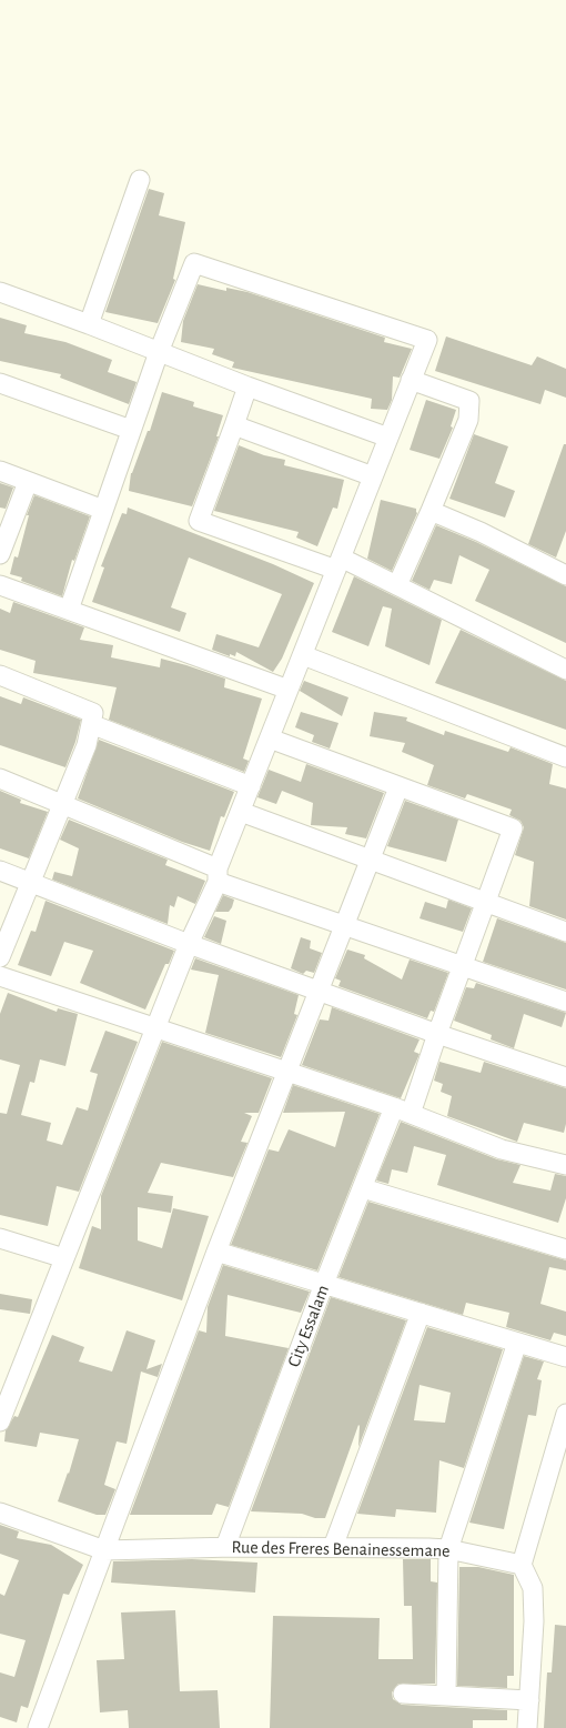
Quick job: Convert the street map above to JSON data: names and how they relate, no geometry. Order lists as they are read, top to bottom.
{
  "streets": {
    "street": ["City Essalam", "Rue des Freres Benainessemane"]
  },
  "crossings": [
    ["City Essalam", "Rue des Freres Benainessemane"]
  ]
}
